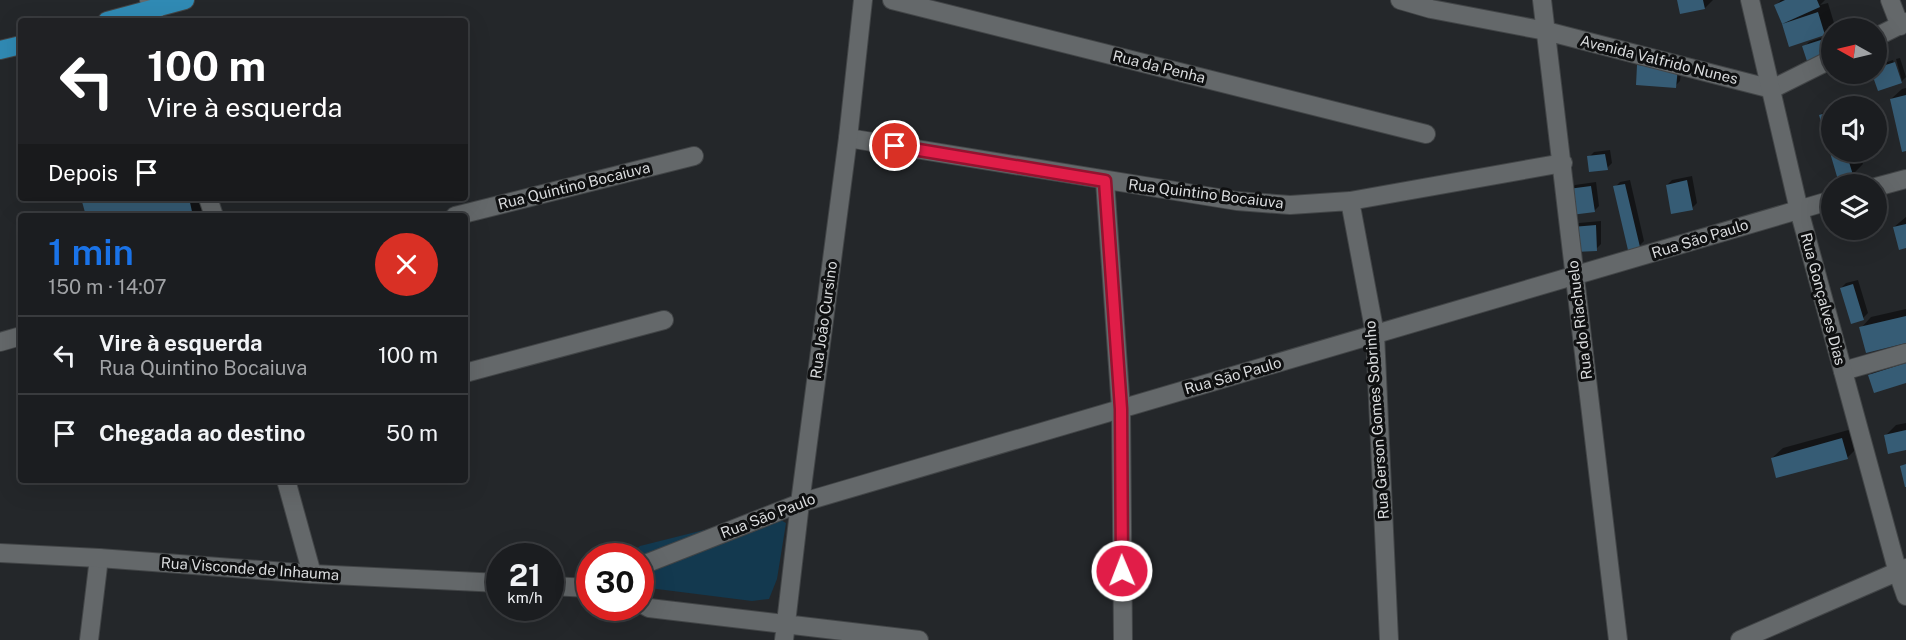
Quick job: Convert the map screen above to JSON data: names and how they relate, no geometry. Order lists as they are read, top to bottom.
{
  "streets": {
    "street": [
      "Avenida Valfrido Nunes",
      "Rua da Penha",
      "Rua Quintino Bocaiuva",
      "Rua São Paulo",
      "Rua Gonçalves Dias",
      "Rua João Cursino",
      "Rua do Riachuelo",
      "Rua Gerson Gomes Sobrinho",
      "Rua Visconde de Inhauma"
    ]
  },
  "crossings": [
    ["Avenida Valfrido Nunes", "Rua Gonçalves Dias"],
    ["Avenida Valfrido Nunes", "Rua do Riachuelo"],
    ["Rua Quintino Bocaiuva", "Rua João Cursino"],
    ["Rua Quintino Bocaiuva", "Rua do Riachuelo"],
    ["Rua Quintino Bocaiuva", "Rua Gerson Gomes Sobrinho"],
    ["Rua São Paulo", "Rua Gonçalves Dias"],
    ["Rua São Paulo", "Rua João Cursino"],
    ["Rua São Paulo", "Rua do Riachuelo"],
    ["Rua São Paulo", "Rua Gerson Gomes Sobrinho"]
  ],
  "north": "left",
  "page": {
    "turn": ["100 m", "Vire à esquerda"],
    "then": "Depois",
    "heading": ["1 min", "150 m · 14:07"],
    "list": [
      {
        "name": "Vire à esquerda",
        "note": "Rua Quintino Bocaiuva",
        "value": "100 m"
      },
      {
        "name": "Chegada ao destino",
        "value": "50 m"
      }
    ],
    "speed": "21 km/h",
    "limit": "30"
  }
}
